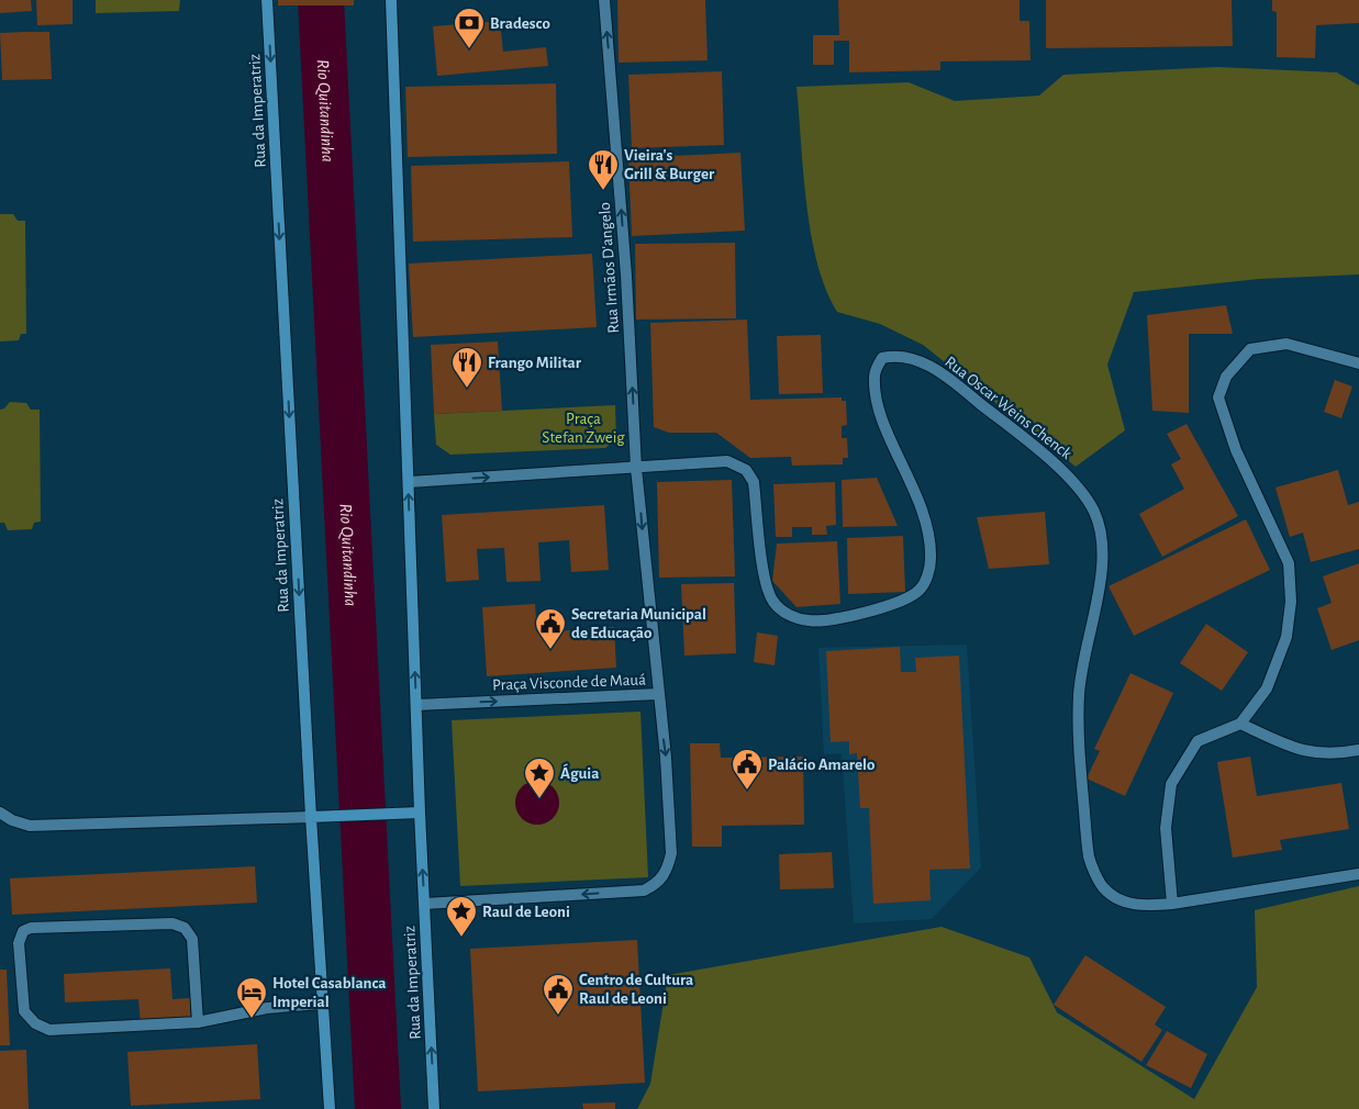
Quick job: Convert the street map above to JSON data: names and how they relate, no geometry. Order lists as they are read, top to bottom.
{
  "streets": {
    "main road": ["Rua da Imperatriz"],
    "street": ["Rua Irmãos D'angelo", "Rua Oscar Weins Chenck", "Praça Visconde de Mauá"]
  },
  "crossings": [
    ["Rua da Imperatriz", "Rua Oscar Weins Chenck"],
    ["Rua da Imperatriz", "Praça Visconde de Mauá"],
    ["Rua Irmãos D'angelo", "Rua Oscar Weins Chenck"],
    ["Rua Irmãos D'angelo", "Praça Visconde de Mauá"]
  ],
  "water": ["Rio Quitandinha"],
  "parks": ["Praça Stefan Zweig"],
  "places": {
    "bank": ["Bradesco"],
    "restaurant": ["Vieira's Grill & Burger", "Frango Militar"],
    "public building": ["Secretaria Municipal de Educação", "Palácio Amarelo", "Centro de Cultura Raul de Leoni"],
    "place": ["Águia", "Raul de Leoni"],
    "hotel": ["Hotel Casablanca Imperial"]
  }
}
